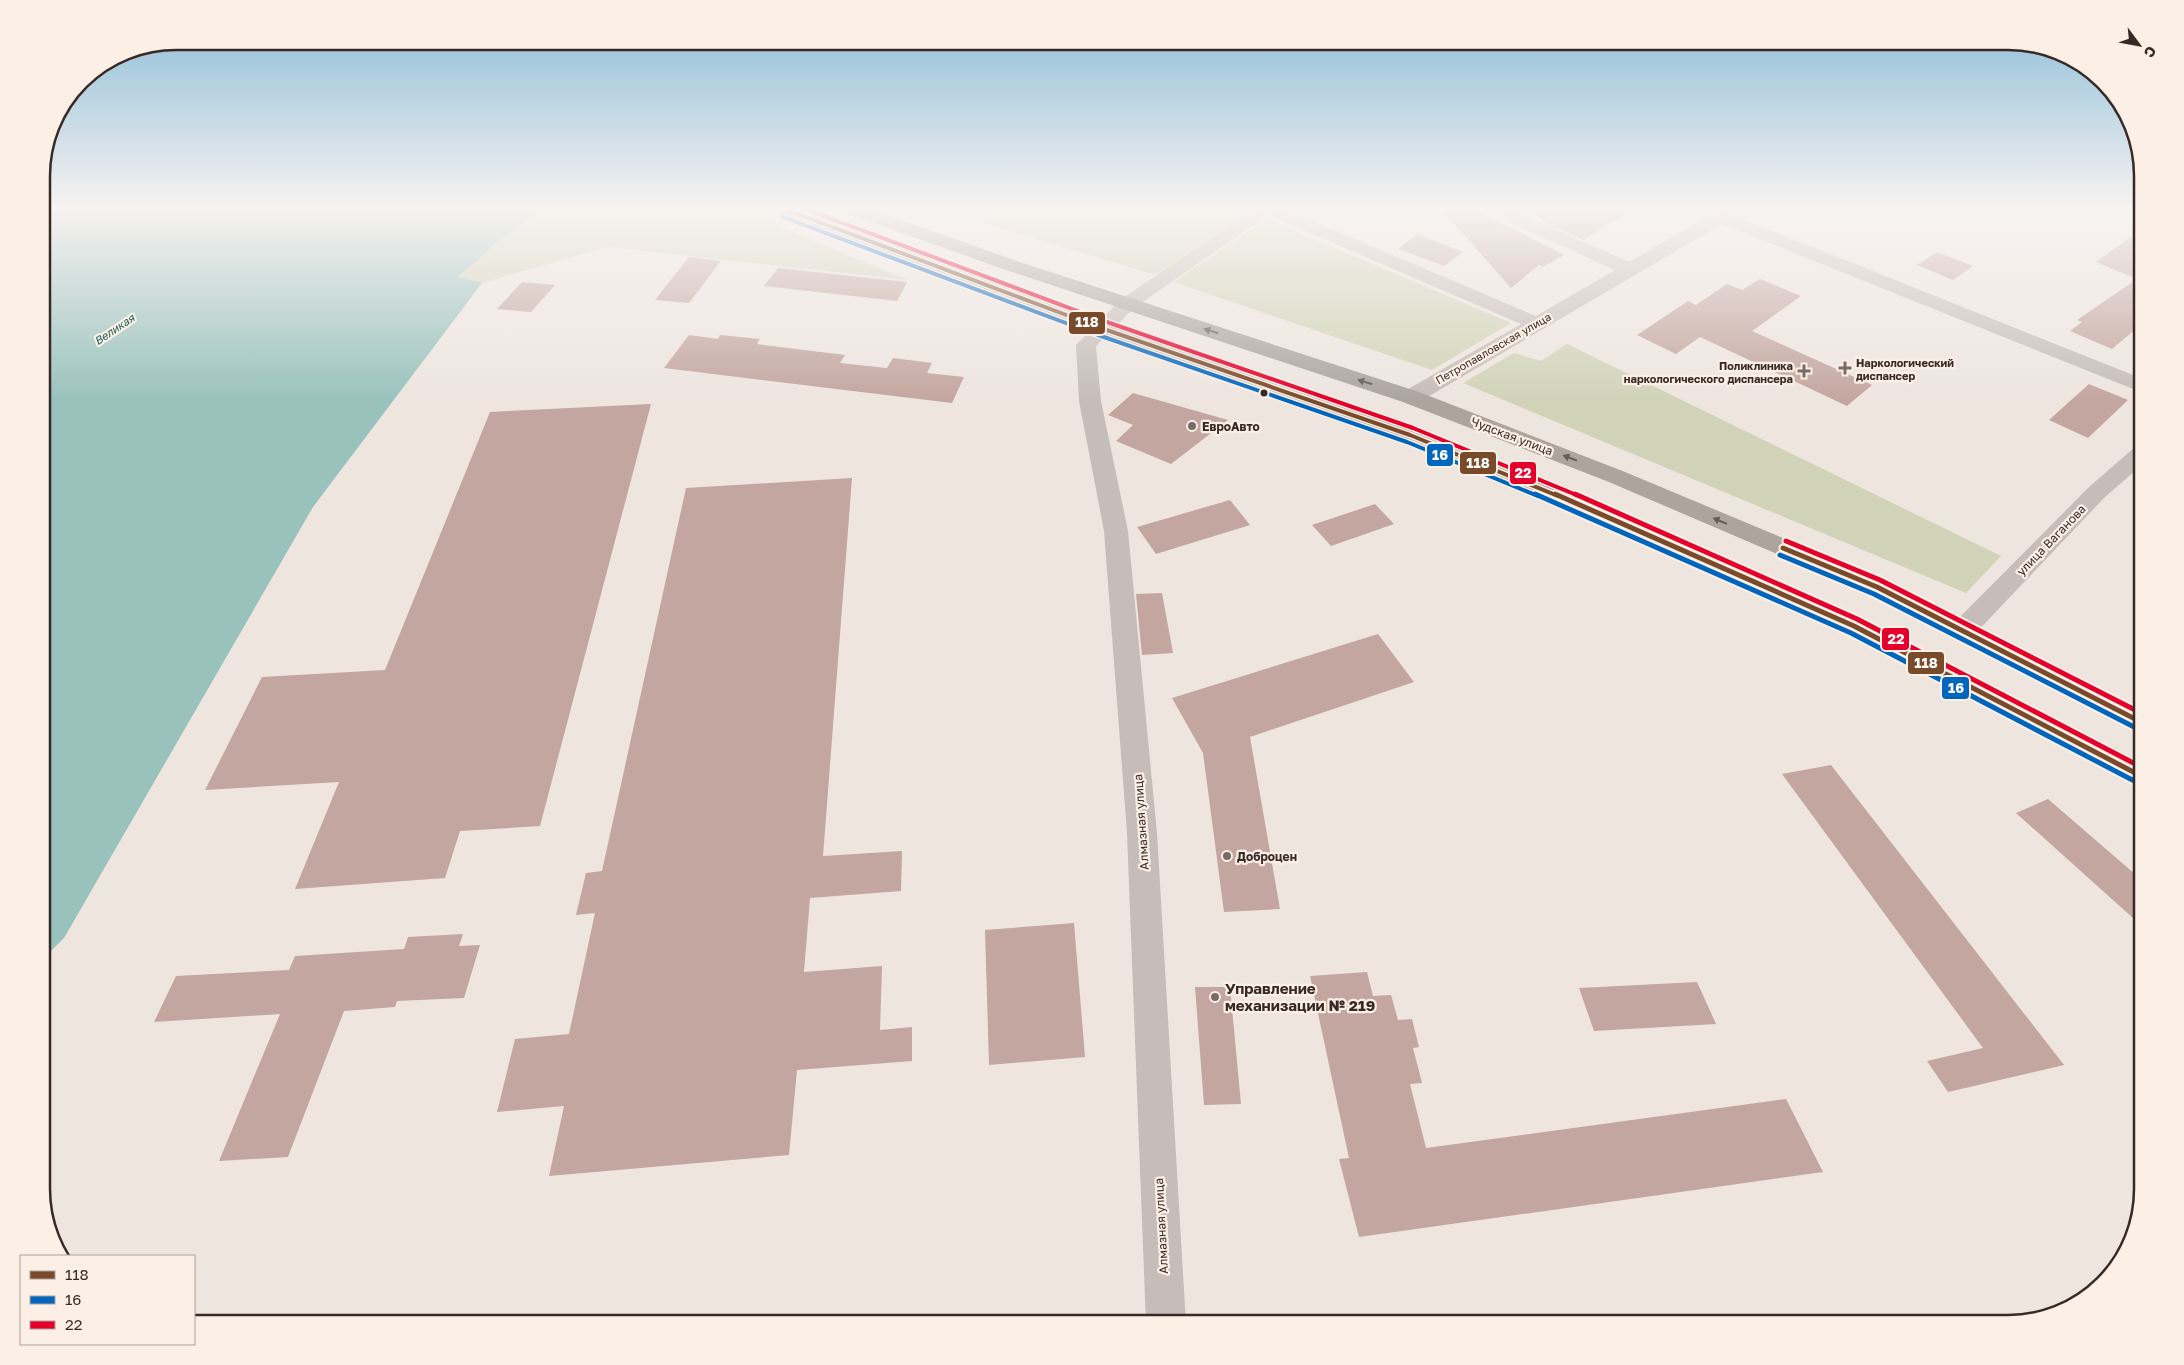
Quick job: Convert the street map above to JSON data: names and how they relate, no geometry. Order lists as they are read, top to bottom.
{
  "streets": {
    "highway": ["Чудская улица"],
    "street": ["Петропавловская улица", "улица Ваганова", "Алмазная улица"]
  },
  "crossings": [
    ["Петропавловская улица", "Чудская улица"],
    ["Чудская улица", "улица Ваганова"],
    ["Чудская улица", "Алмазная улица"]
  ],
  "water": ["Великая"],
  "places": {
    "health": ["Наркологический диспансер", "Поликлиника наркологического диспансера"],
    "other": ["ЕвроАвто", "Доброцен", "Управление механизации № 219"]
  },
  "lines": ["transit line 118", "transit line 16", "transit line 22"],
  "legend": ["118", "16", "22"],
  "north": "bottom right"
}
